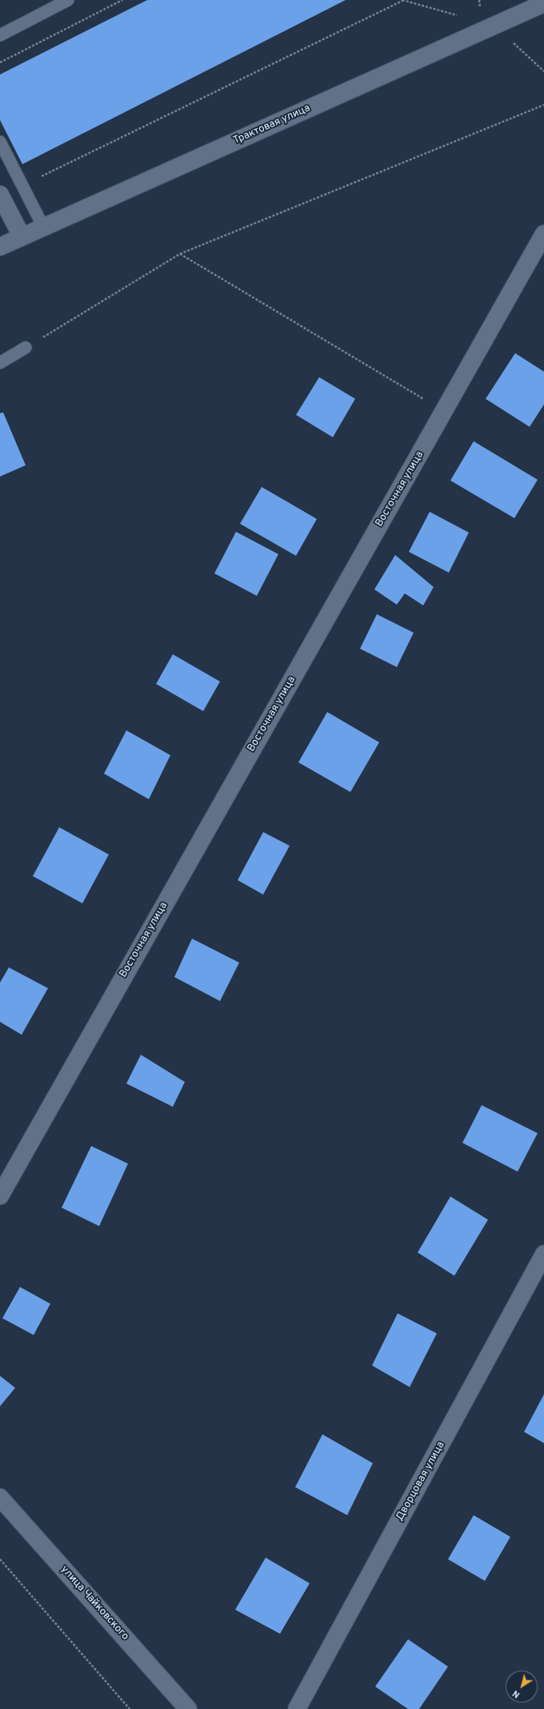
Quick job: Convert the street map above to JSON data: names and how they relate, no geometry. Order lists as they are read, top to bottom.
{
  "streets": {
    "street": [
      "Трактовая улица",
      "Восточная улица",
      "Дворцовая улица",
      "улица Чайковского"
    ]
  },
  "north": "bottom left"
}
